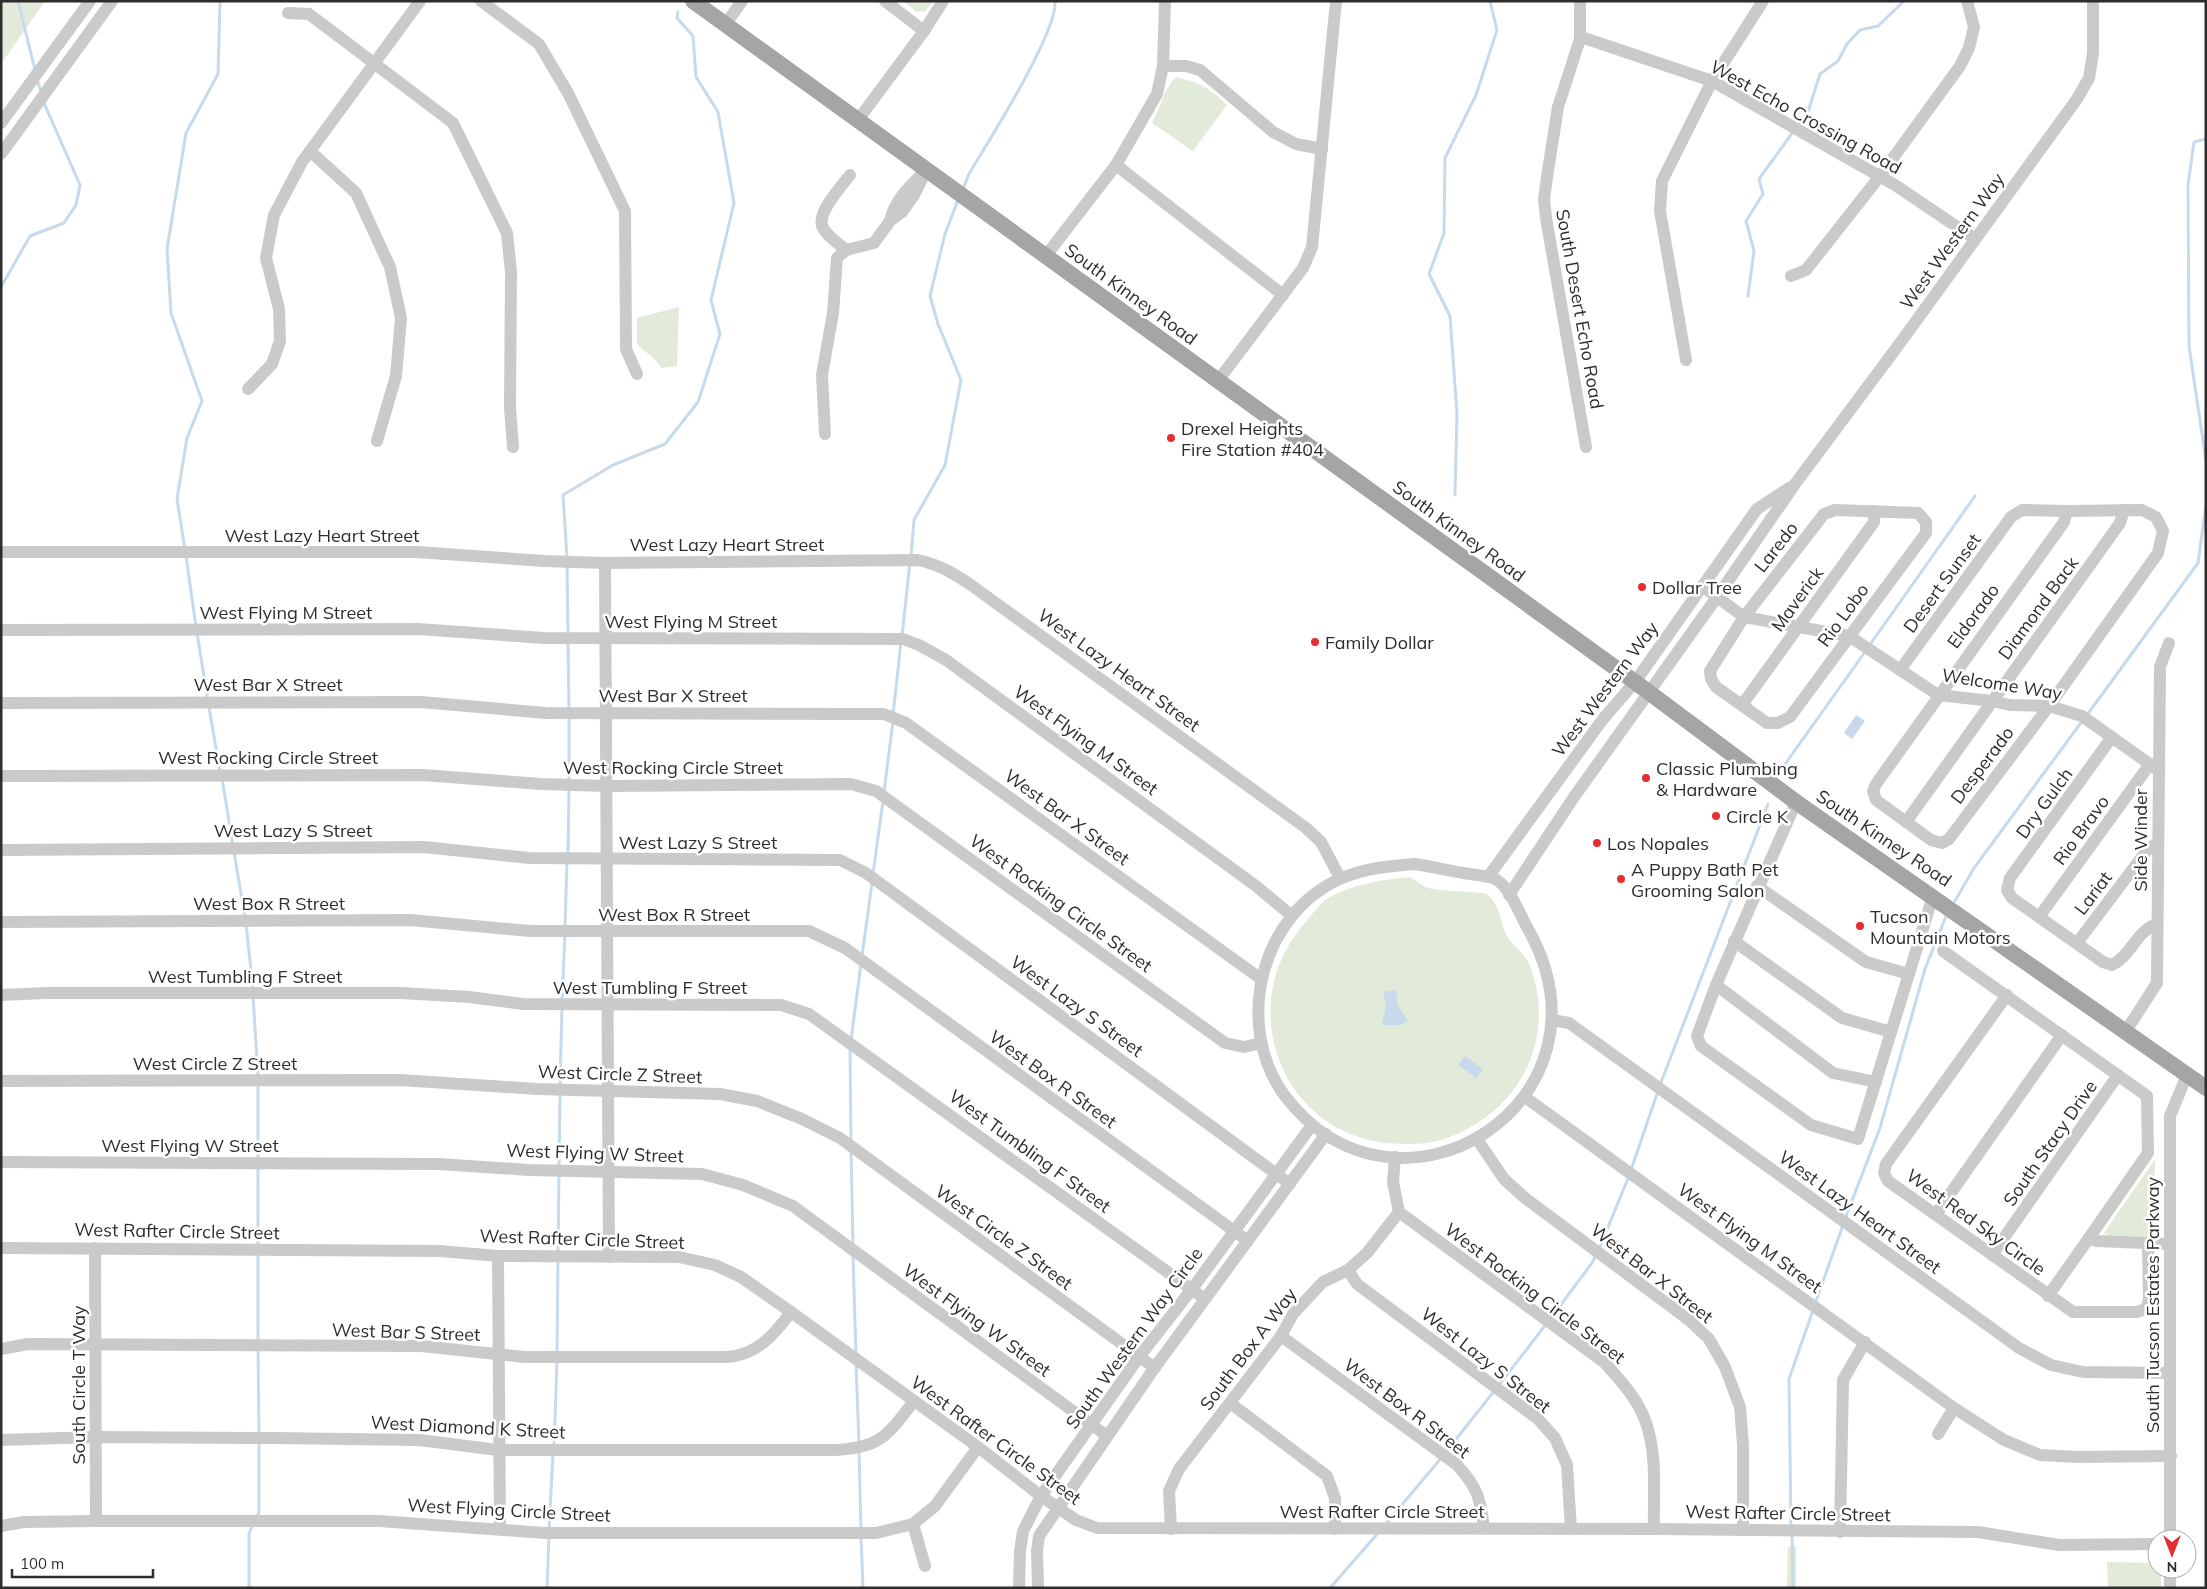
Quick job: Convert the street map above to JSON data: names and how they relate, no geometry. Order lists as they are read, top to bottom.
{
  "streets": {
    "main road": ["South Kinney Road"],
    "street": [
      "West Echo Crossing Road",
      "West Western Way",
      "South Desert Echo Road",
      "West Lazy Heart Street",
      "Laredo",
      "Desert Sunset",
      "Maverick",
      "Diamond Back",
      "West Flying M Street",
      "Rio Lobo",
      "Eldorado",
      "West Bar X Street",
      "Welcome Way",
      "West Rocking Circle Street",
      "Desperado",
      "Dry Gulch",
      "West Lazy S Street",
      "Rio Bravo",
      "Side Winder",
      "Lariat",
      "West Box R Street",
      "West Tumbling F Street",
      "West Circle Z Street",
      "South Stacy Drive",
      "West Flying W Street",
      "West Red Sky Circle",
      "West Rafter Circle Street",
      "South Tucson Estates Parkway",
      "West Bar S Street",
      "South Western Way Circle",
      "South Box A Way",
      "South Circle T Way",
      "West Diamond K Street",
      "West Flying Circle Street"
    ]
  },
  "crossings": [
    ["West Echo Crossing Road", "West Western Way"],
    ["West Echo Crossing Road", "South Desert Echo Road"],
    ["West Western Way", "South Kinney Road"],
    ["West Western Way", "Welcome Way"],
    ["South Kinney Road", "Side Winder"],
    ["South Kinney Road", "South Tucson Estates Parkway"],
    ["West Lazy Heart Street", "South Tucson Estates Parkway"],
    ["Laredo", "Maverick"],
    ["Laredo", "Rio Lobo"],
    ["Laredo", "Welcome Way"],
    ["Desert Sunset", "Welcome Way"],
    ["Desert Sunset", "Desperado"],
    ["Maverick", "Rio Lobo"],
    ["Maverick", "Welcome Way"],
    ["Diamond Back", "Eldorado"],
    ["Diamond Back", "Welcome Way"],
    ["Diamond Back", "Desperado"],
    ["West Flying M Street", "South Tucson Estates Parkway"],
    ["Rio Lobo", "Welcome Way"],
    ["Eldorado", "Welcome Way"],
    ["Eldorado", "Desperado"],
    ["West Bar X Street", "West Rafter Circle Street"],
    ["Welcome Way", "Desperado"],
    ["Welcome Way", "Dry Gulch"],
    ["Welcome Way", "Rio Bravo"],
    ["Welcome Way", "Side Winder"],
    ["West Rocking Circle Street", "West Rafter Circle Street"],
    ["West Rocking Circle Street", "South Box A Way"],
    ["Dry Gulch", "Rio Bravo"],
    ["West Lazy S Street", "West Rafter Circle Street"],
    ["West Lazy S Street", "South Western Way Circle"],
    ["West Lazy S Street", "South Box A Way"],
    ["Rio Bravo", "Side Winder"],
    ["Side Winder", "Lariat"],
    ["West Box R Street", "West Rafter Circle Street"],
    ["West Box R Street", "South Western Way Circle"],
    ["West Box R Street", "South Box A Way"],
    ["West Tumbling F Street", "South Western Way Circle"],
    ["West Circle Z Street", "South Western Way Circle"],
    ["South Stacy Drive", "West Red Sky Circle"],
    ["West Flying W Street", "South Western Way Circle"],
    ["West Rafter Circle Street", "West Bar S Street"],
    ["West Rafter Circle Street", "South Western Way Circle"],
    ["West Rafter Circle Street", "South Box A Way"],
    ["West Rafter Circle Street", "South Circle T Way"],
    ["West Rafter Circle Street", "West Diamond K Street"],
    ["West Rafter Circle Street", "West Flying Circle Street"],
    ["West Bar S Street", "South Circle T Way"],
    ["South Circle T Way", "West Diamond K Street"],
    ["South Circle T Way", "West Flying Circle Street"]
  ],
  "places": [
    "Drexel Heights Fire Station #404",
    "Dollar Tree",
    "Family Dollar",
    "Classic Plumbing & Hardware",
    "Circle K",
    "Los Nopales",
    "A Puppy Bath Pet Grooming Salon",
    "Tucson Mountain Motors"
  ],
  "scale_bar": "100 m",
  "north": "bottom"
}
